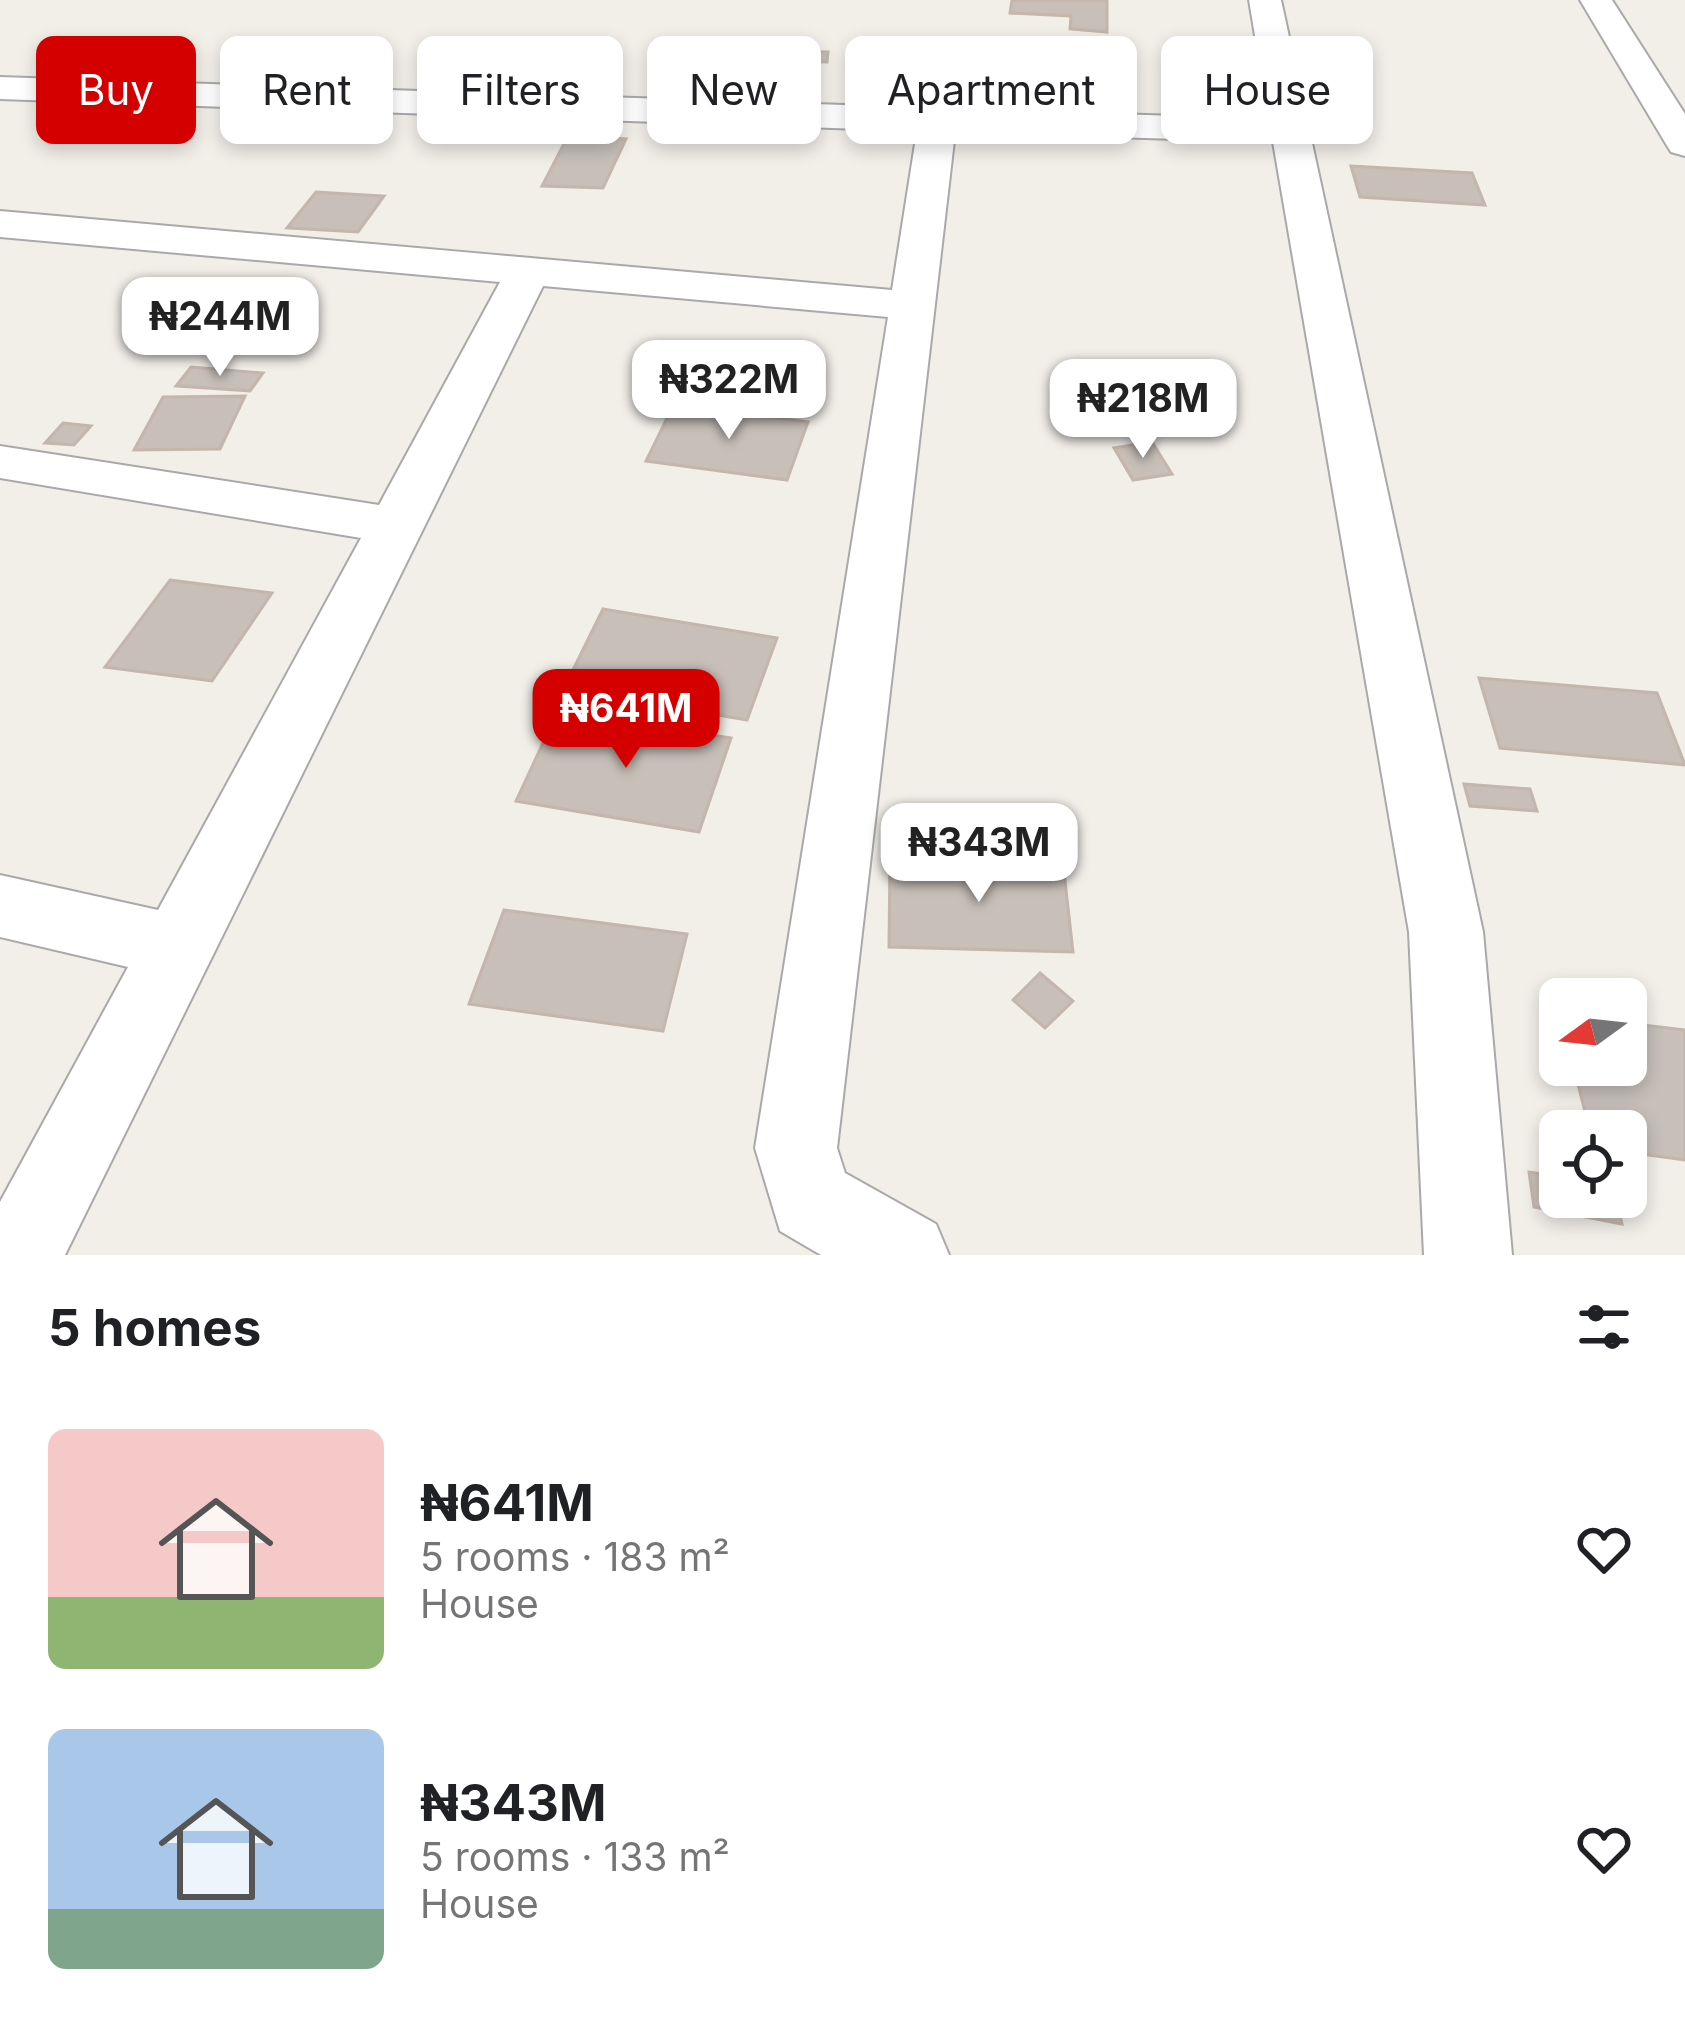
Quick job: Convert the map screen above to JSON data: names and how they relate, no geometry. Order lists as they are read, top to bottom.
{
  "north": "left",
  "page": {
    "chip": [
      "Buy",
      "Rent",
      "Filters",
      "New",
      "Apartment",
      "House"
    ],
    "price": [
      "₦244M",
      "₦322M",
      "₦218M",
      "₦641M",
      "₦343M"
    ],
    "heading": "5 homes",
    "list": [
      {
        "name": "₦641M",
        "note": "5 rooms · 183 m² · House"
      },
      {
        "name": "₦343M",
        "note": "5 rooms · 133 m² · House"
      }
    ]
  }
}
